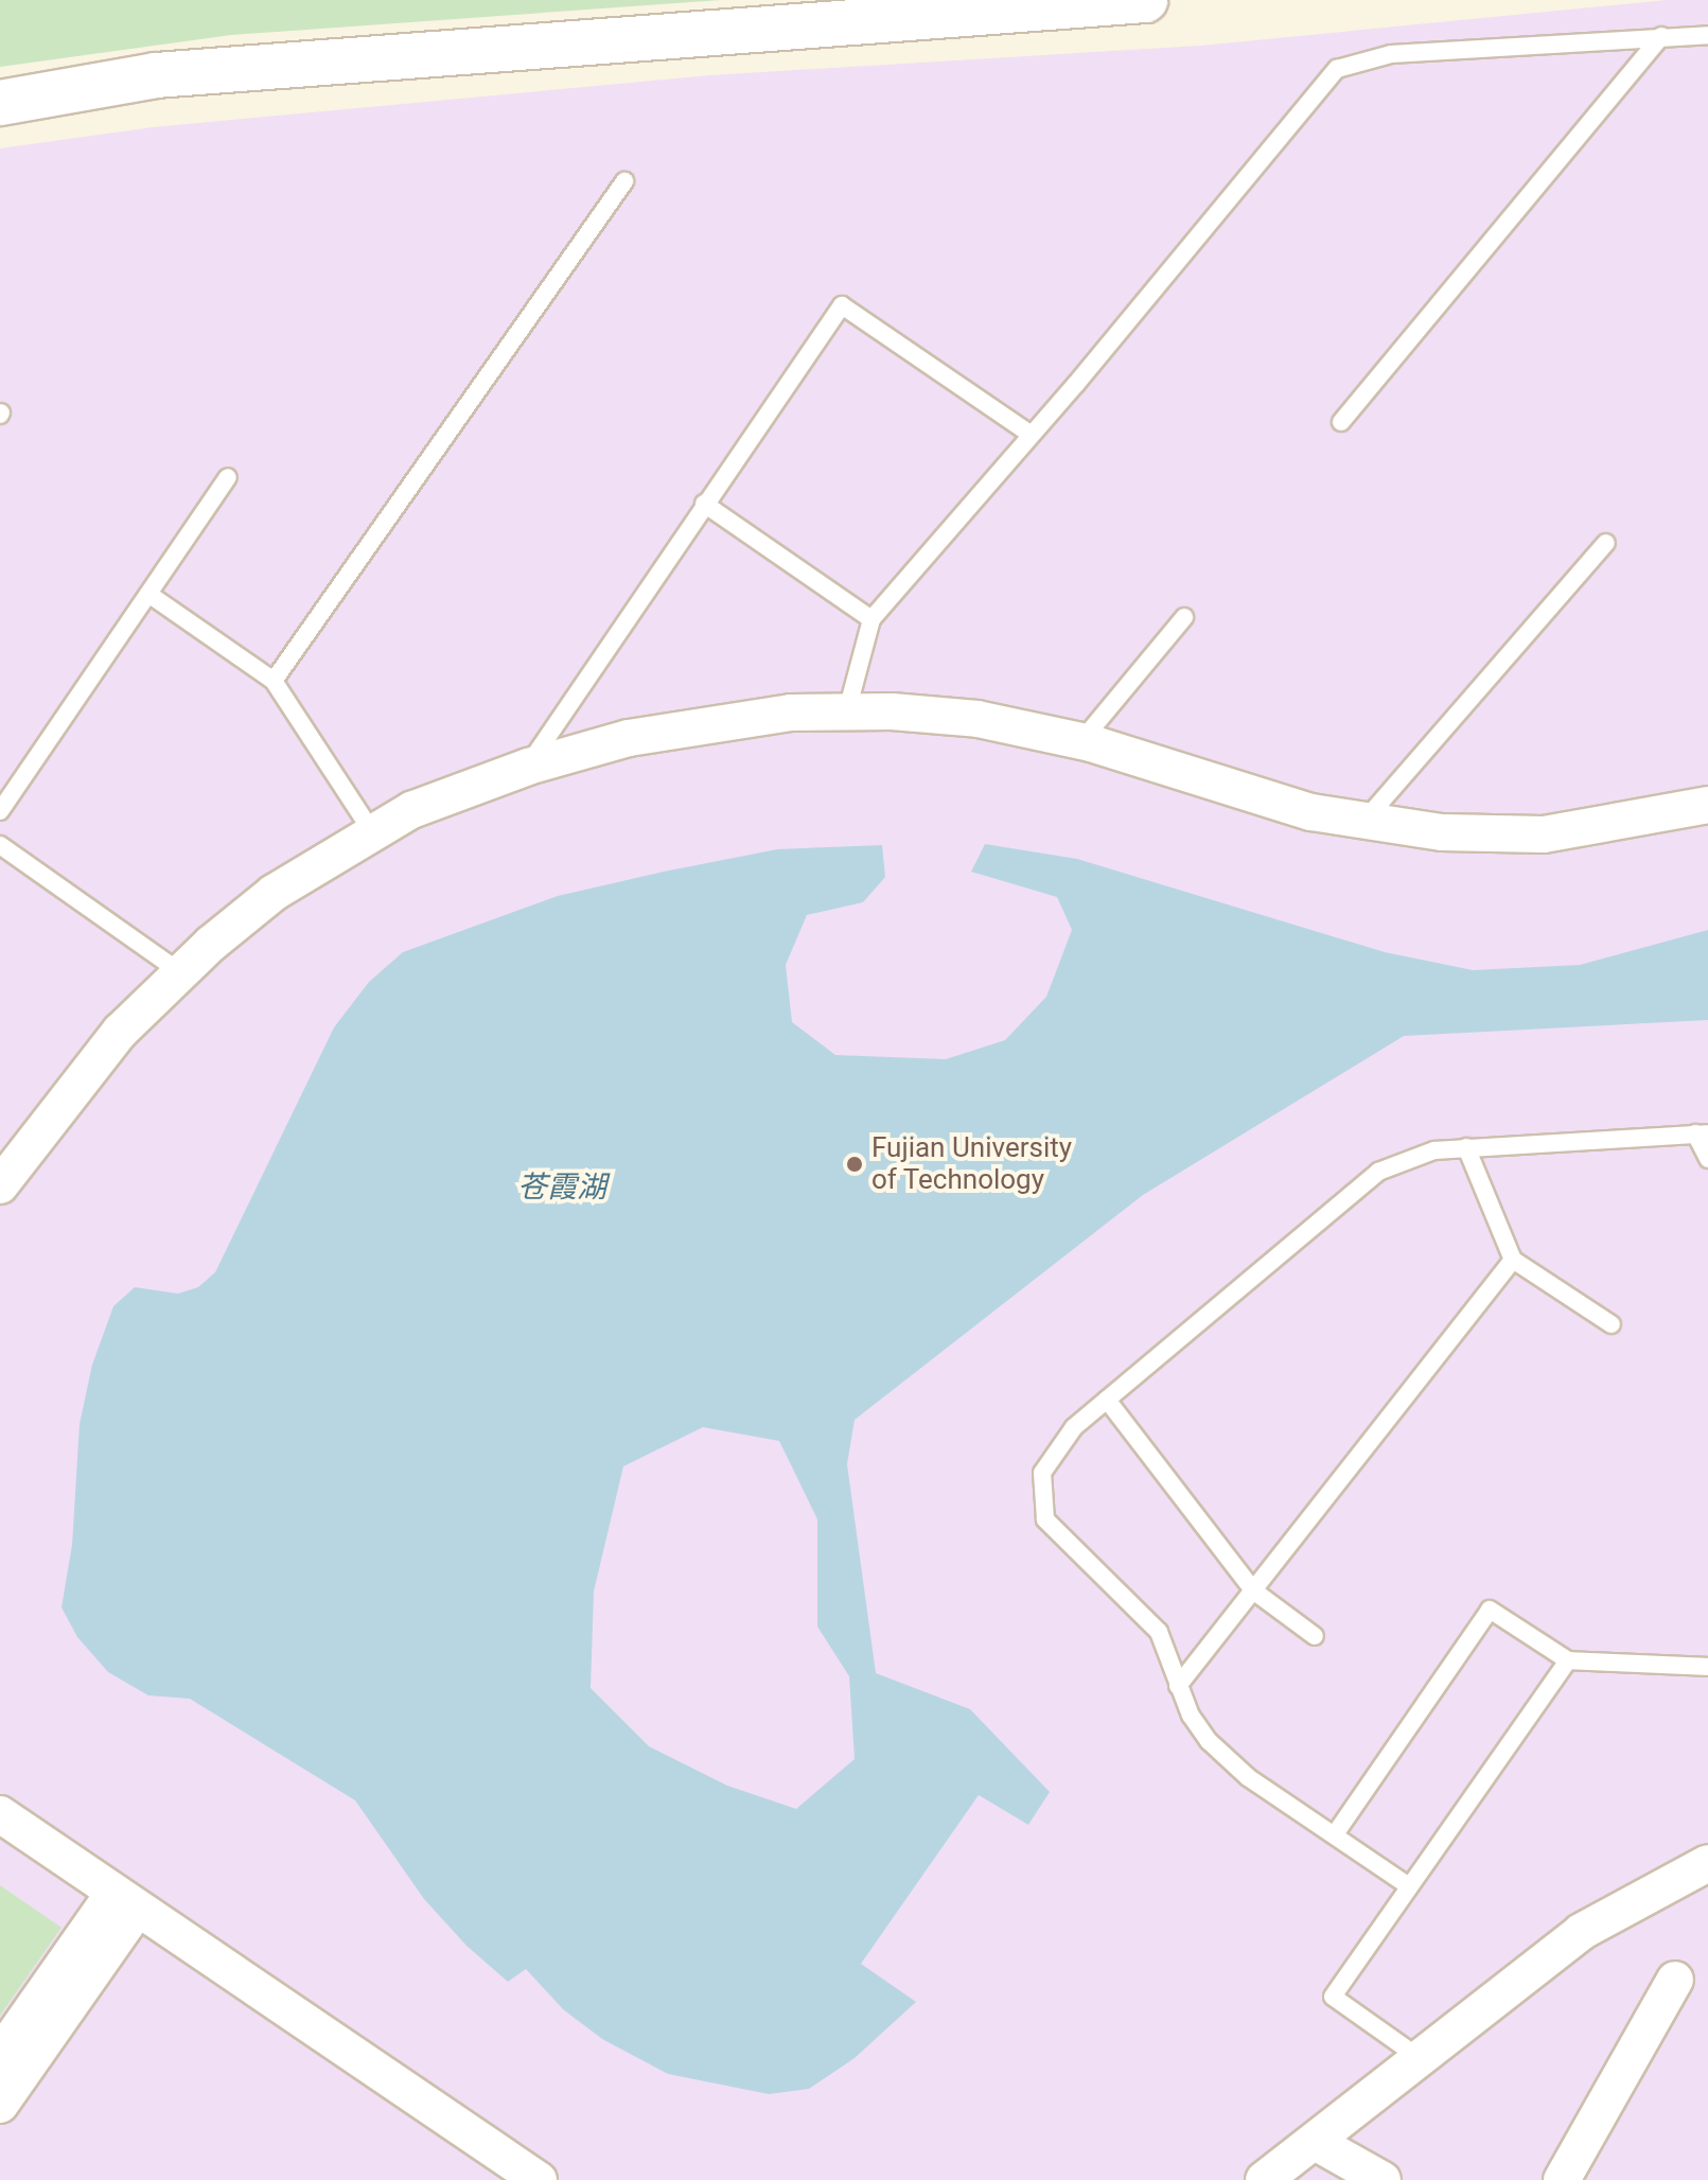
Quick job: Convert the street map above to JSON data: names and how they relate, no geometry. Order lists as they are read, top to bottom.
{
  "water": ["苍霞湖"],
  "places": ["Fujian University of Technology"]
}
